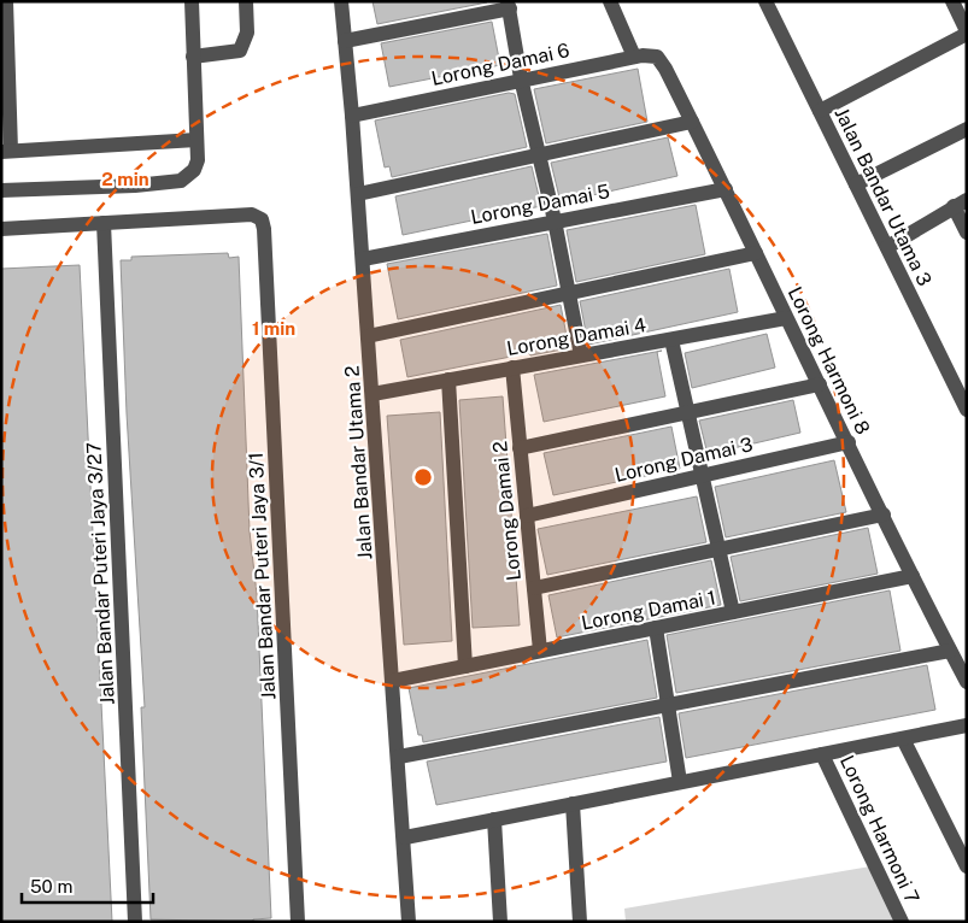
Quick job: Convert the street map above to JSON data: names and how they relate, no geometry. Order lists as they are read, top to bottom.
{
  "streets": {
    "street": [
      "Lorong Damai 6",
      "Jalan Bandar Utama 3",
      "Lorong Damai 5",
      "Lorong Damai 4",
      "Lorong Harmoni 8",
      "Lorong Damai 3",
      "Jalan Bandar Utama 2",
      "Lorong Damai 2",
      "Jalan Bandar Puteri Jaya 3/27",
      "Jalan Bandar Puteri Jaya 3/1",
      "Lorong Damai 1",
      "Lorong Harmoni 7"
    ]
  },
  "crossings": [
    ["Lorong Damai 6", "Lorong Harmoni 8"],
    ["Lorong Damai 6", "Jalan Bandar Utama 2"],
    ["Lorong Damai 5", "Lorong Harmoni 8"],
    ["Lorong Damai 5", "Jalan Bandar Utama 2"],
    ["Lorong Damai 4", "Lorong Harmoni 8"],
    ["Lorong Damai 4", "Jalan Bandar Utama 2"],
    ["Lorong Damai 4", "Lorong Damai 2"],
    ["Lorong Harmoni 8", "Lorong Damai 3"],
    ["Lorong Harmoni 8", "Lorong Damai 1"],
    ["Lorong Damai 3", "Lorong Damai 2"],
    ["Jalan Bandar Utama 2", "Lorong Damai 1"],
    ["Lorong Damai 2", "Lorong Damai 1"],
    ["Jalan Bandar Puteri Jaya 3/27", "Jalan Bandar Puteri Jaya 3/1"]
  ],
  "scale_bar": "50 m",
  "rings": ["2 min", "1 min"]
}
